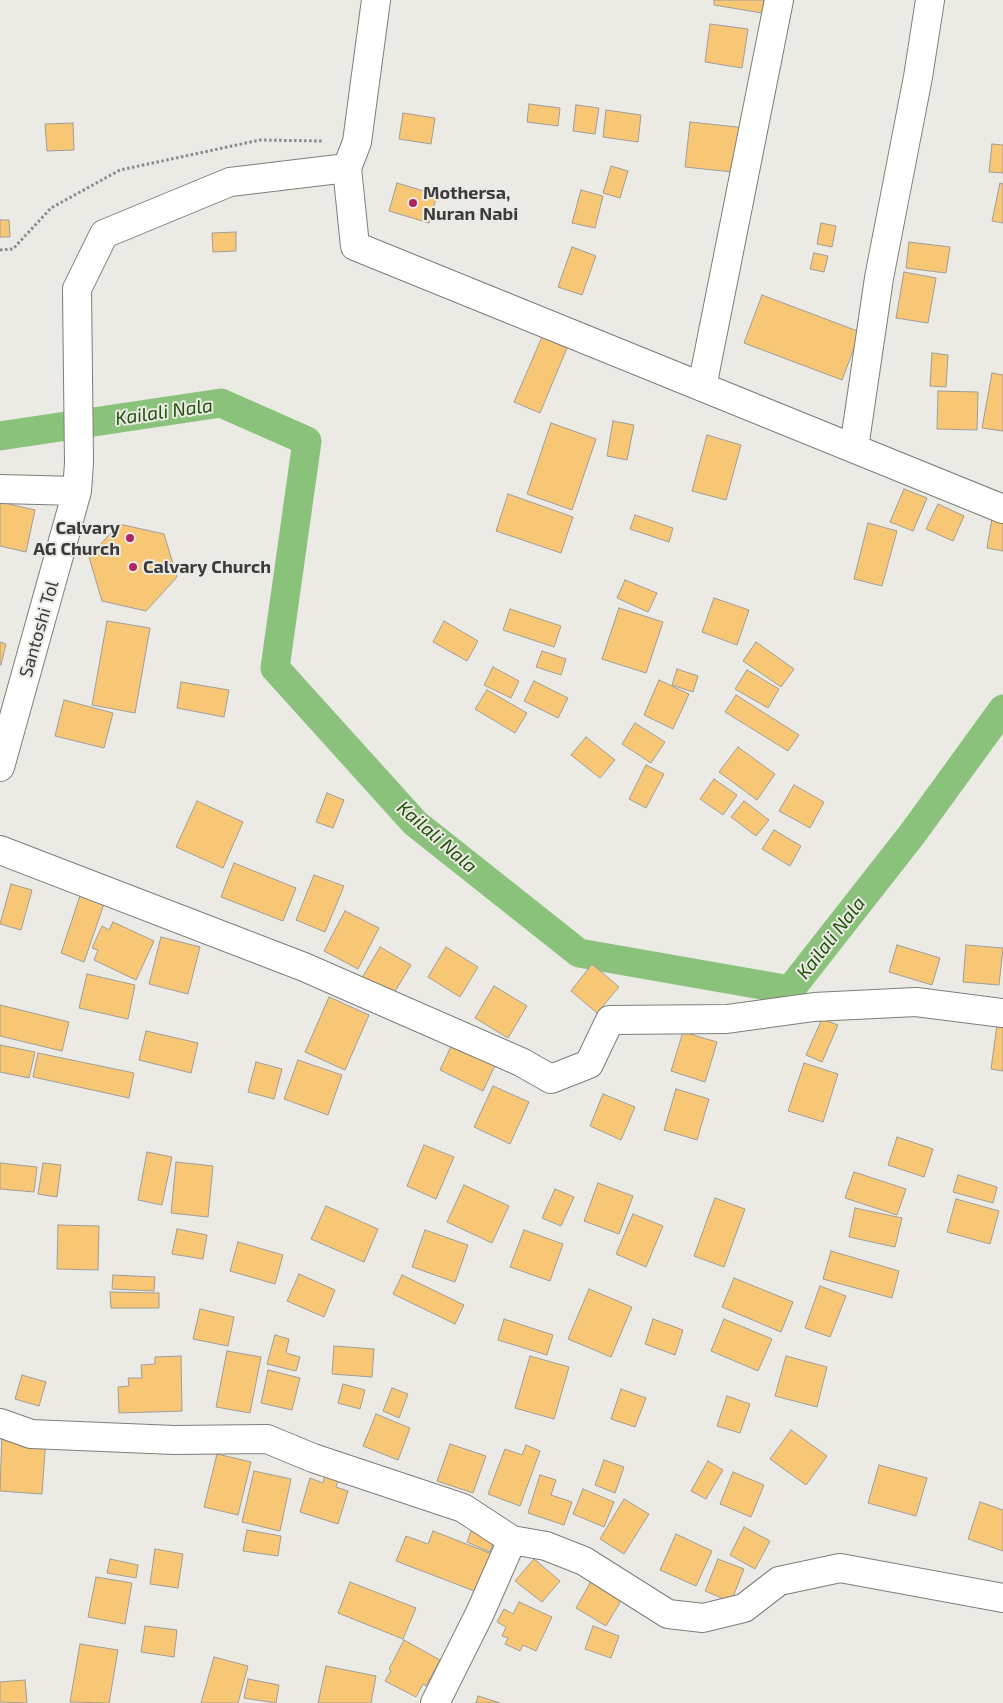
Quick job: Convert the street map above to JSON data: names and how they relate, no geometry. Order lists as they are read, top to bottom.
{
  "streets": {
    "street": ["Santoshi Tol"]
  },
  "water": ["Kailali Nala"],
  "places": ["Mothersa, Nuran Nabi", "Calvary AG Church", "Calvary Church"]
}
